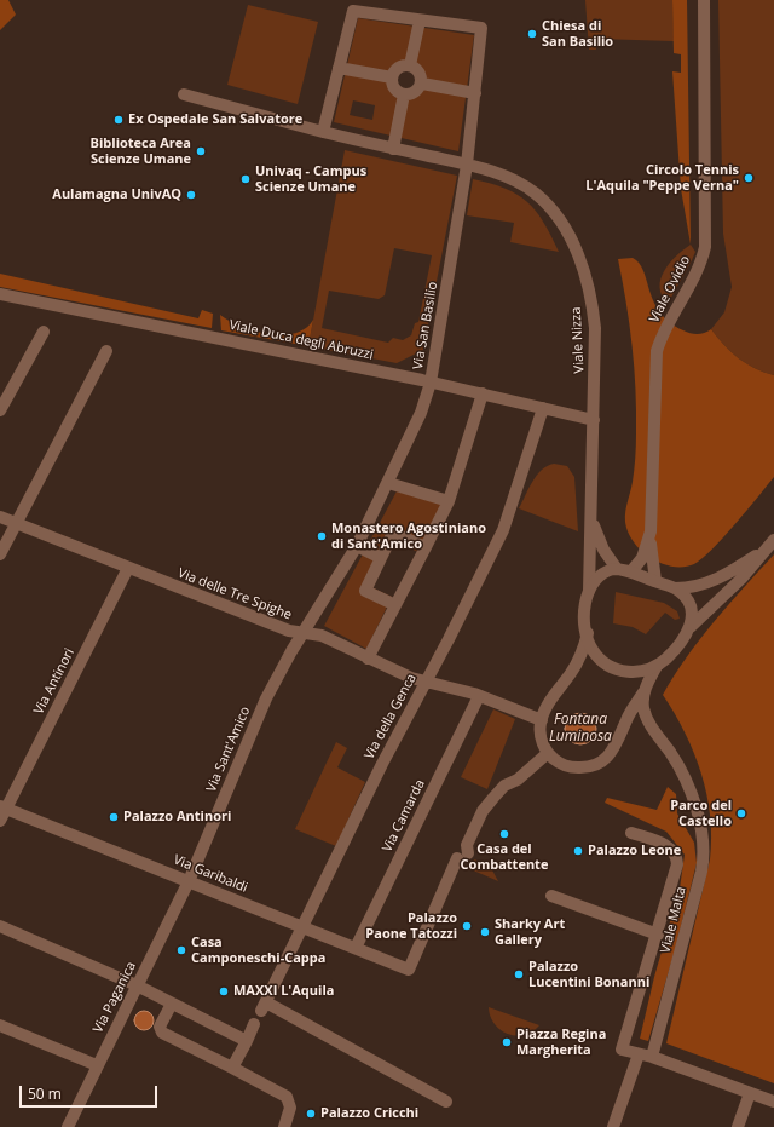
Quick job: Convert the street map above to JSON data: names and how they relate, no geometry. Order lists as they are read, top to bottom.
{
  "streets": {
    "street": [
      "Viale Ovidio",
      "Via San Basilio",
      "Viale Duca degli Abruzzi",
      "Viale Nizza",
      "Via delle Tre Spighe",
      "Via Antinori",
      "Via della Genca",
      "Via Sant'Amico",
      "Via Camarda",
      "Via Garibaldi",
      "Viale Malta",
      "Via Paganica"
    ]
  },
  "crossings": [
    ["Viale Ovidio", "Viale Nizza"],
    ["Via San Basilio", "Viale Duca degli Abruzzi"],
    ["Via San Basilio", "Viale Nizza"],
    ["Via San Basilio", "Via Sant'Amico"],
    ["Viale Duca degli Abruzzi", "Viale Nizza"],
    ["Viale Duca degli Abruzzi", "Via della Genca"],
    ["Via delle Tre Spighe", "Via Antinori"],
    ["Via delle Tre Spighe", "Via della Genca"],
    ["Via delle Tre Spighe", "Via Sant'Amico"],
    ["Via delle Tre Spighe", "Via Camarda"],
    ["Via Antinori", "Via Garibaldi"],
    ["Via della Genca", "Via Garibaldi"],
    ["Via Sant'Amico", "Via Garibaldi"],
    ["Via Sant'Amico", "Via Paganica"],
    ["Via Camarda", "Via Garibaldi"],
    ["Via Garibaldi", "Via Paganica"]
  ],
  "water": ["Fontana Luminosa"],
  "places": [
    "Chiesa di San Basilio",
    "Ex Ospedale San Salvatore",
    "Biblioteca Area Scienze Umane",
    "Circolo Tennis L'Aquila \"Peppe Verna\"",
    "Univaq - Campus Scienze Umane",
    "Aulamagna UnivAQ",
    "Monastero Agostiniano di Sant'Amico",
    "Parco del Castello",
    "Palazzo Antinori",
    "Casa del Combattente",
    "Palazzo Leone",
    "Palazzo Paone Tatozzi",
    "Sharky Art Gallery",
    "Casa Camponeschi-Cappa",
    "Palazzo Lucentini Bonanni",
    "MAXXI L'Aquila",
    "Piazza Regina Margherita",
    "Palazzo Cricchi"
  ],
  "scale_bar": "50 m"
}
